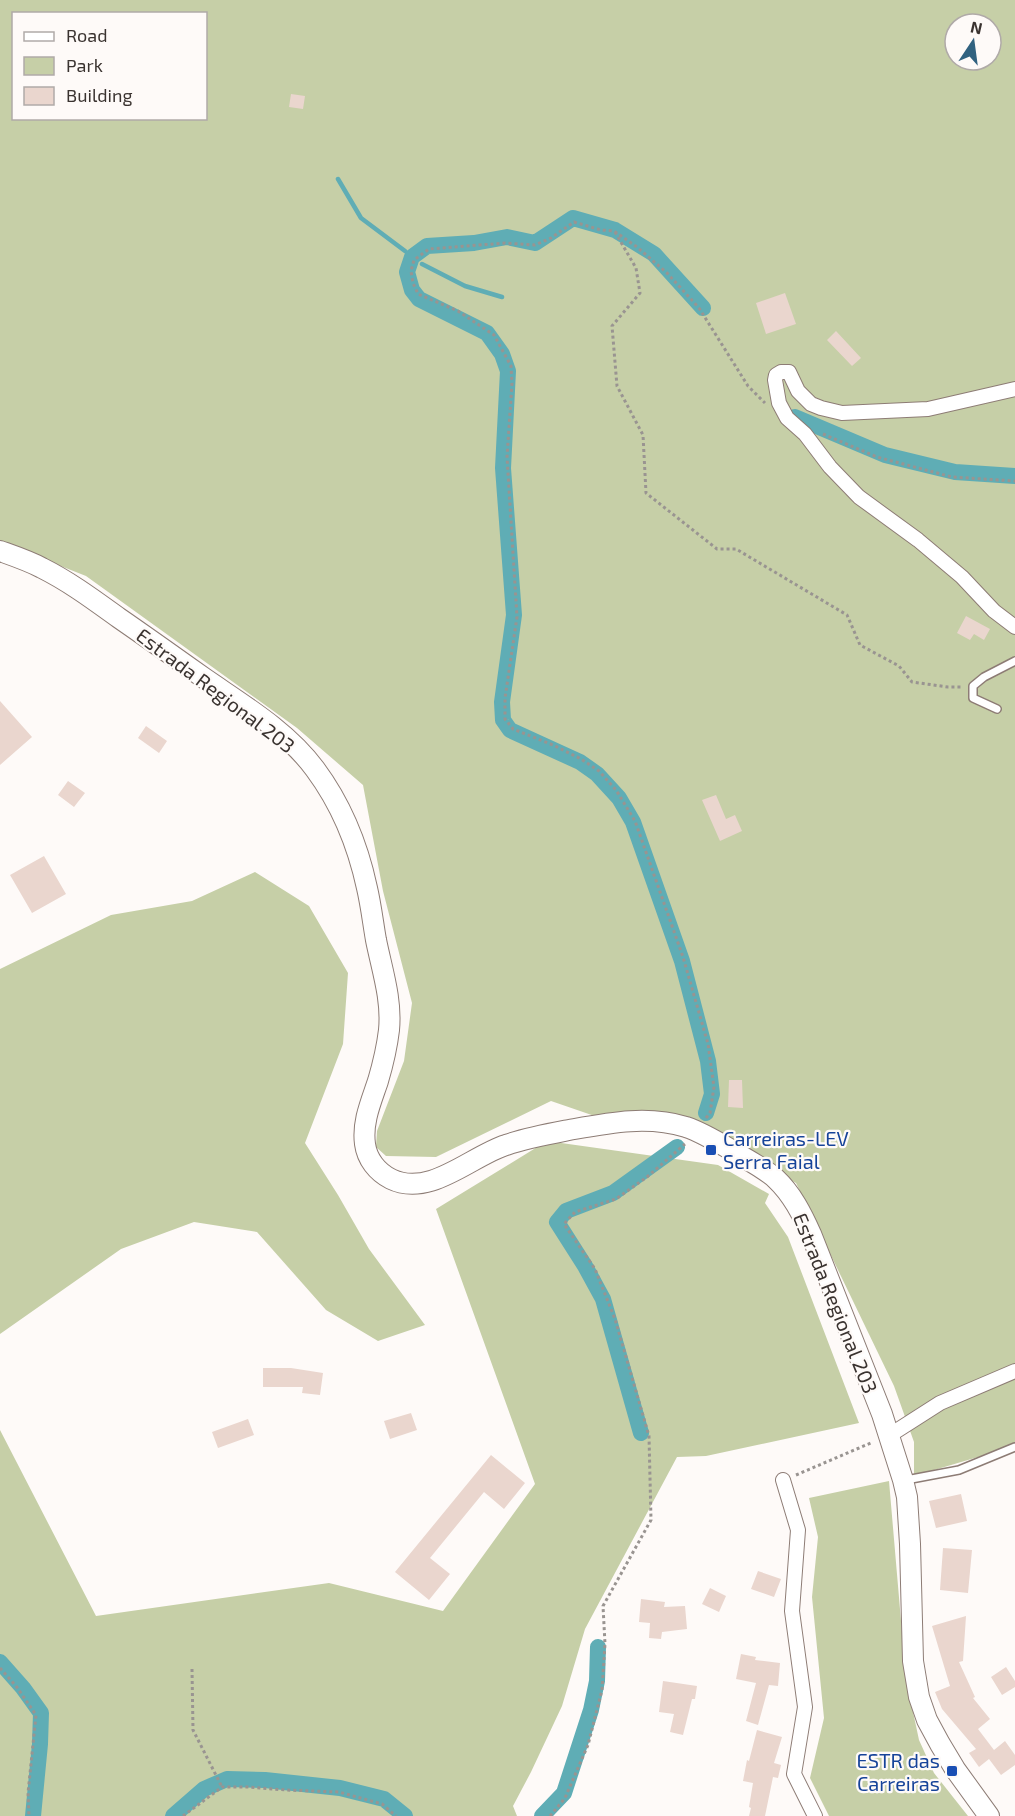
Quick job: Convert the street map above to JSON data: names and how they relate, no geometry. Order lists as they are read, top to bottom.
{
  "streets": {
    "main road": ["Estrada Regional 203"]
  },
  "places": {
    "transit": ["Carreiras-LEV Serra Faial", "ESTR das Carreiras"]
  },
  "legend": ["Road", "Park", "Building"],
  "north": "top"
}
